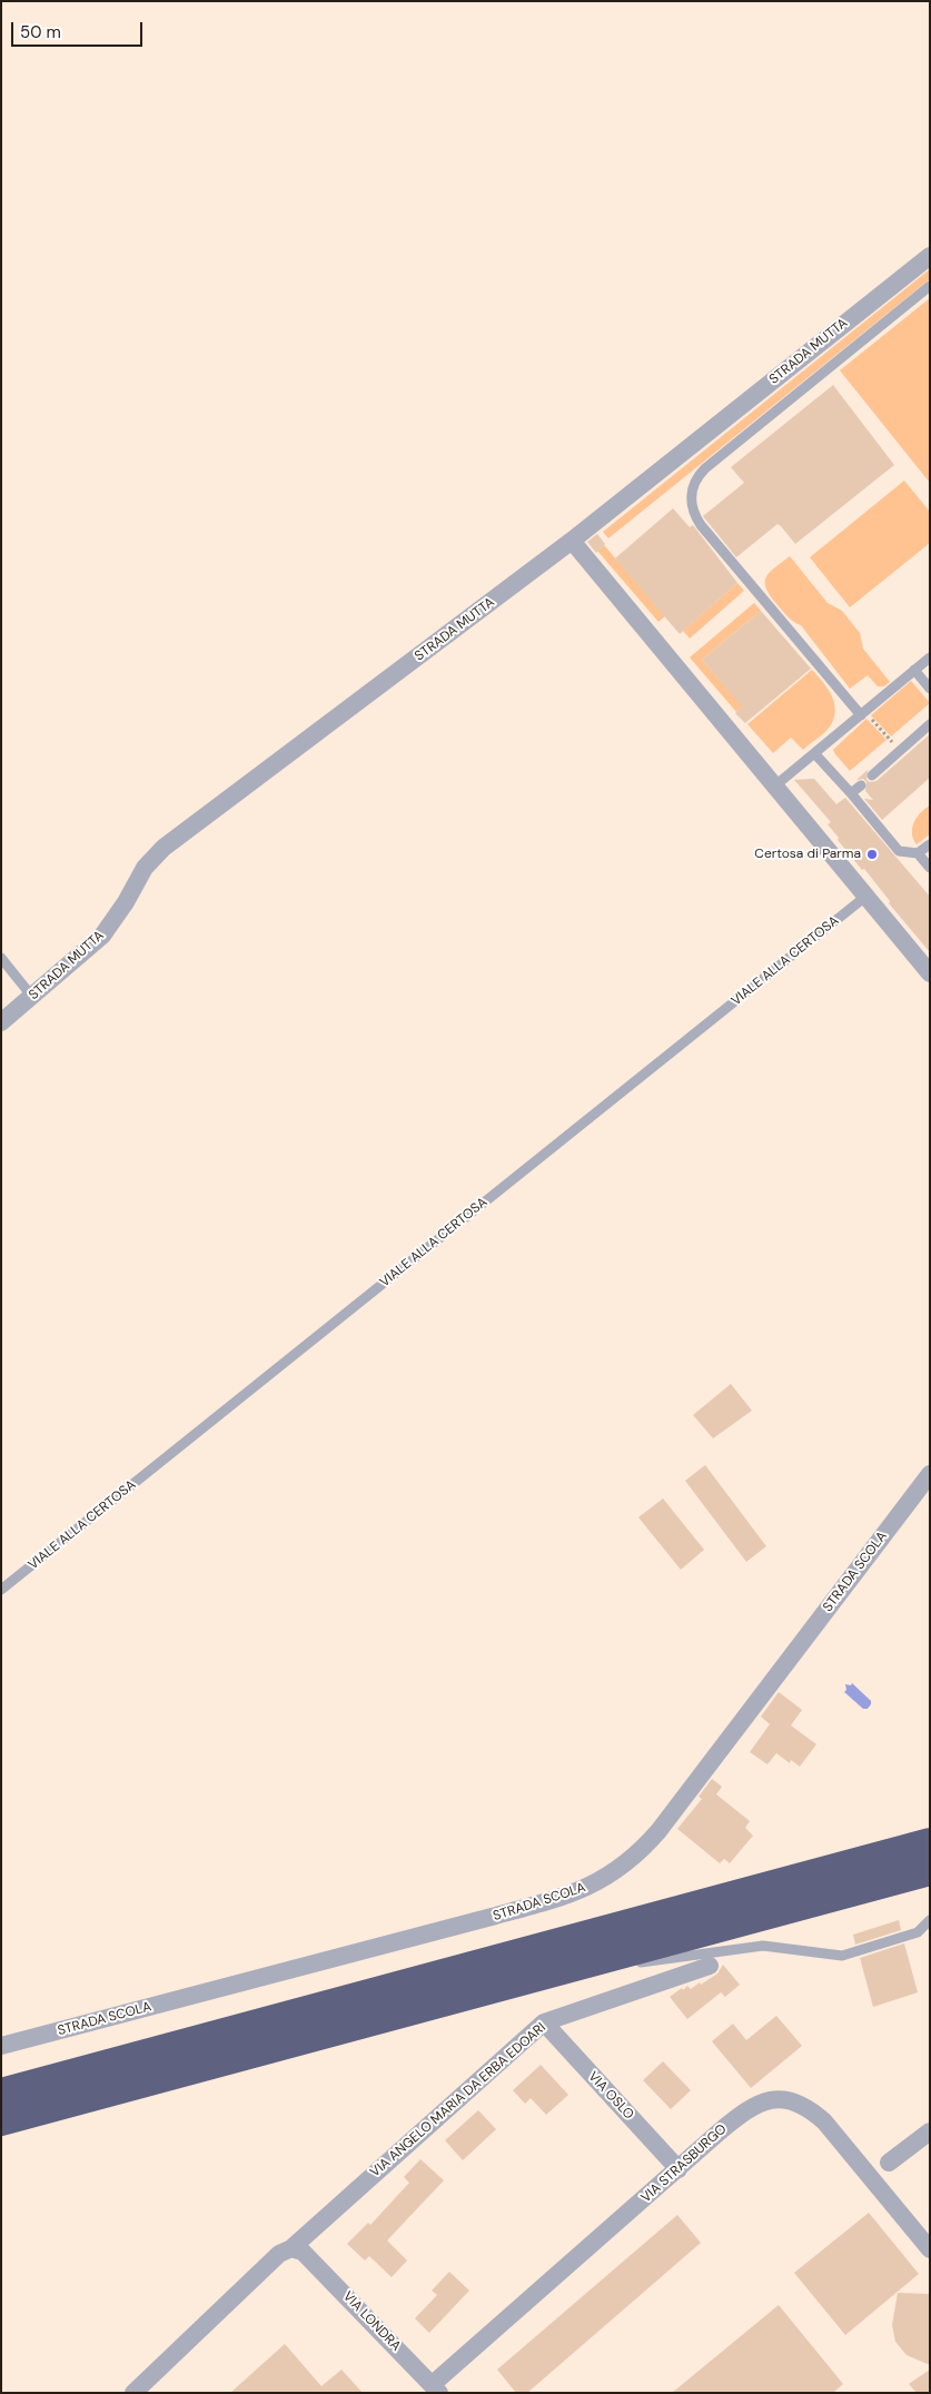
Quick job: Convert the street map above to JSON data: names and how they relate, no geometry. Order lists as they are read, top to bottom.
{
  "streets": {
    "street": [
      "STRADA MUTTA",
      "STRADA SCOLA",
      "VIA OSLO",
      "VIA ANGELO MARIA DA ERBA EDOARI",
      "VIA STRASBURGO",
      "VIA LONDRA"
    ],
    "lane": ["VIALE ALLA CERTOSA"]
  },
  "crossings": [
    ["VIA OSLO", "VIA ANGELO MARIA DA ERBA EDOARI"],
    ["VIA OSLO", "VIA STRASBURGO"],
    ["VIA ANGELO MARIA DA ERBA EDOARI", "VIA LONDRA"],
    ["VIA STRASBURGO", "VIA LONDRA"]
  ],
  "places": ["Certosa di Parma"],
  "scale_bar": "50 m"
}
